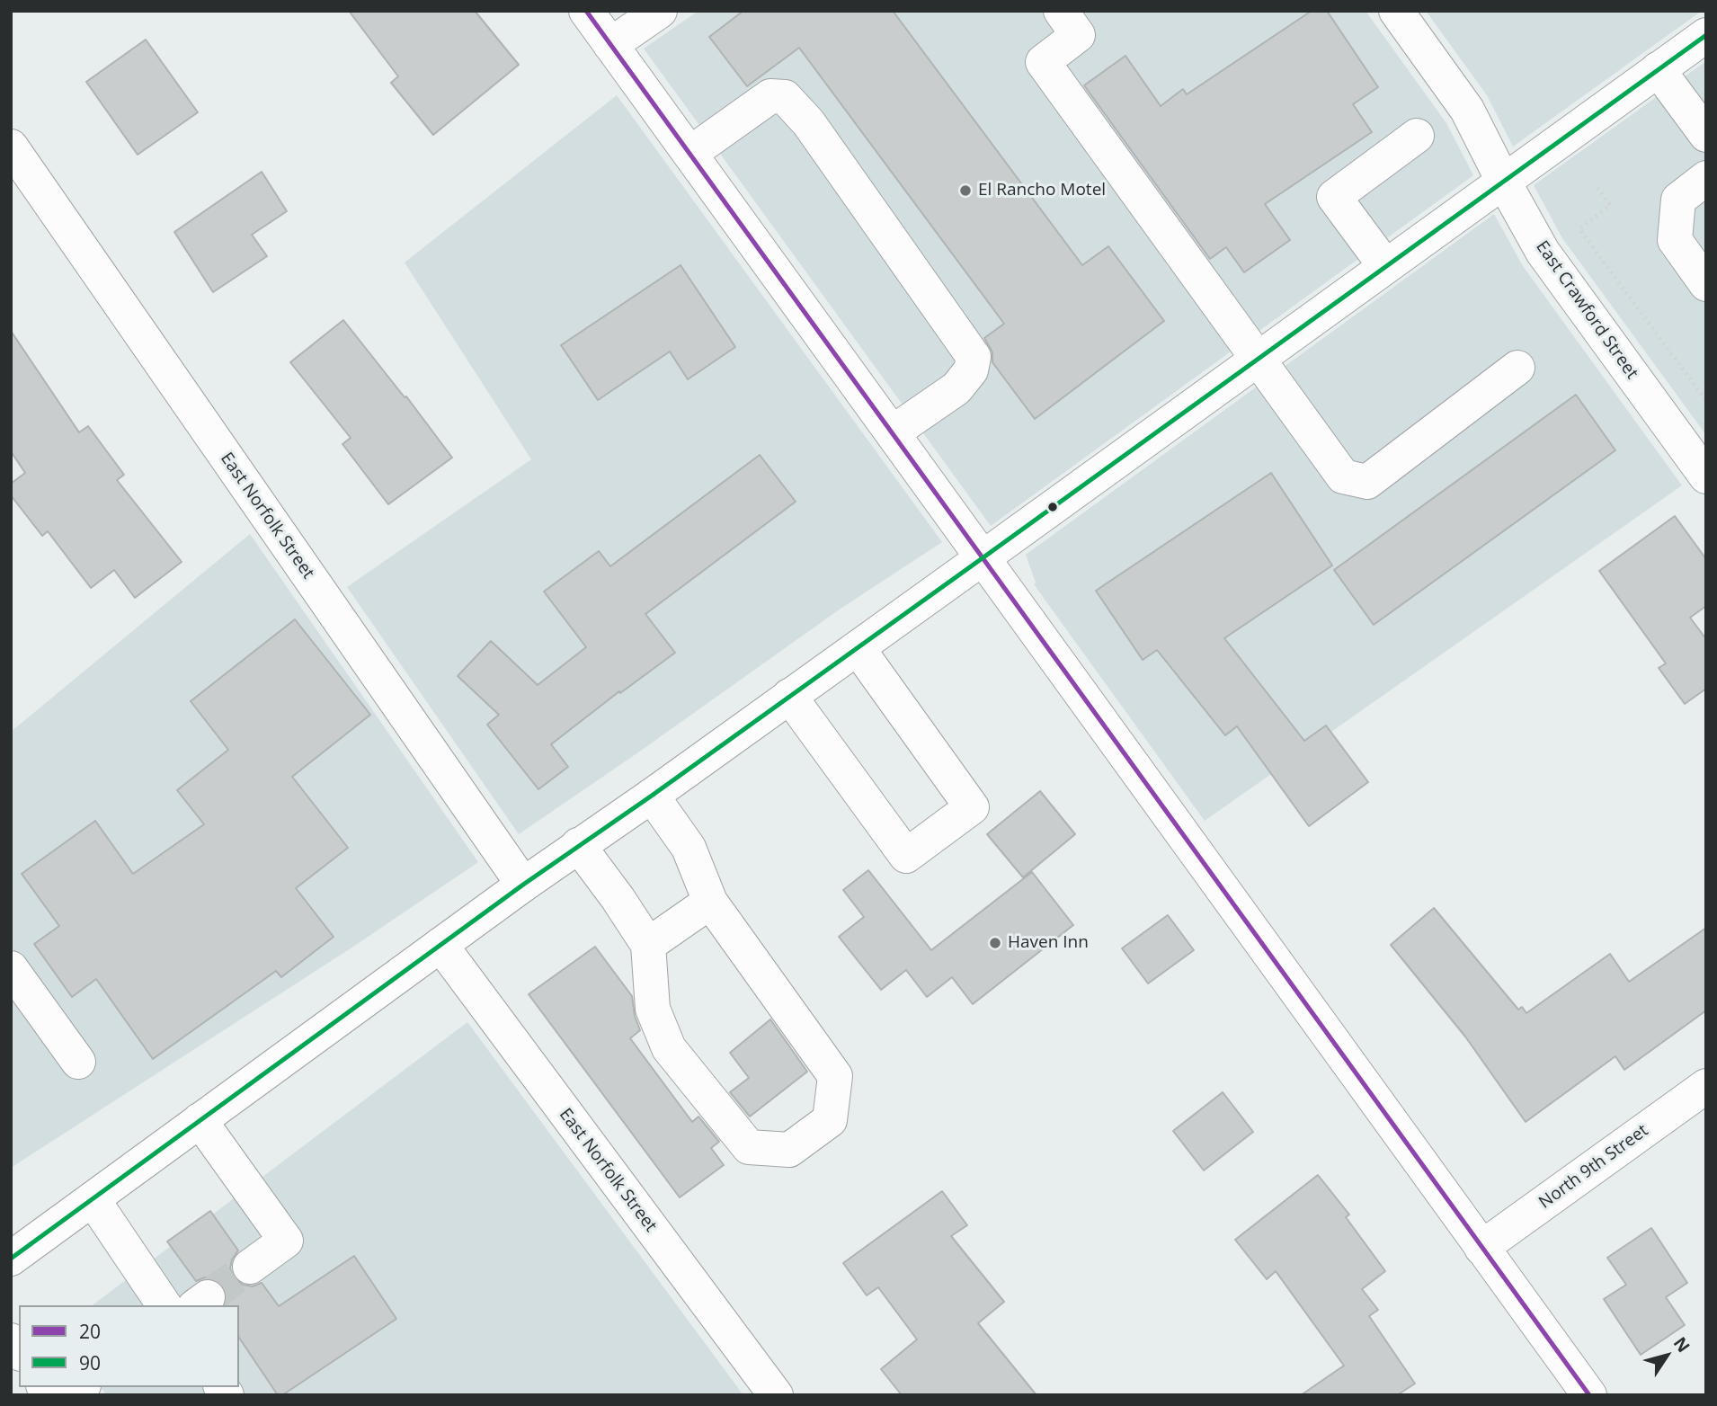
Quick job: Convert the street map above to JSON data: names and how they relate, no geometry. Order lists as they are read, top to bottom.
{
  "streets": {
    "street": ["East Crawford Street", "East Norfolk Street", "North 9th Street"]
  },
  "places": ["El Rancho Motel", "Haven Inn"],
  "lines": ["transit line 20", "transit line 90"],
  "legend": ["20", "90"],
  "north": "top right"
}
